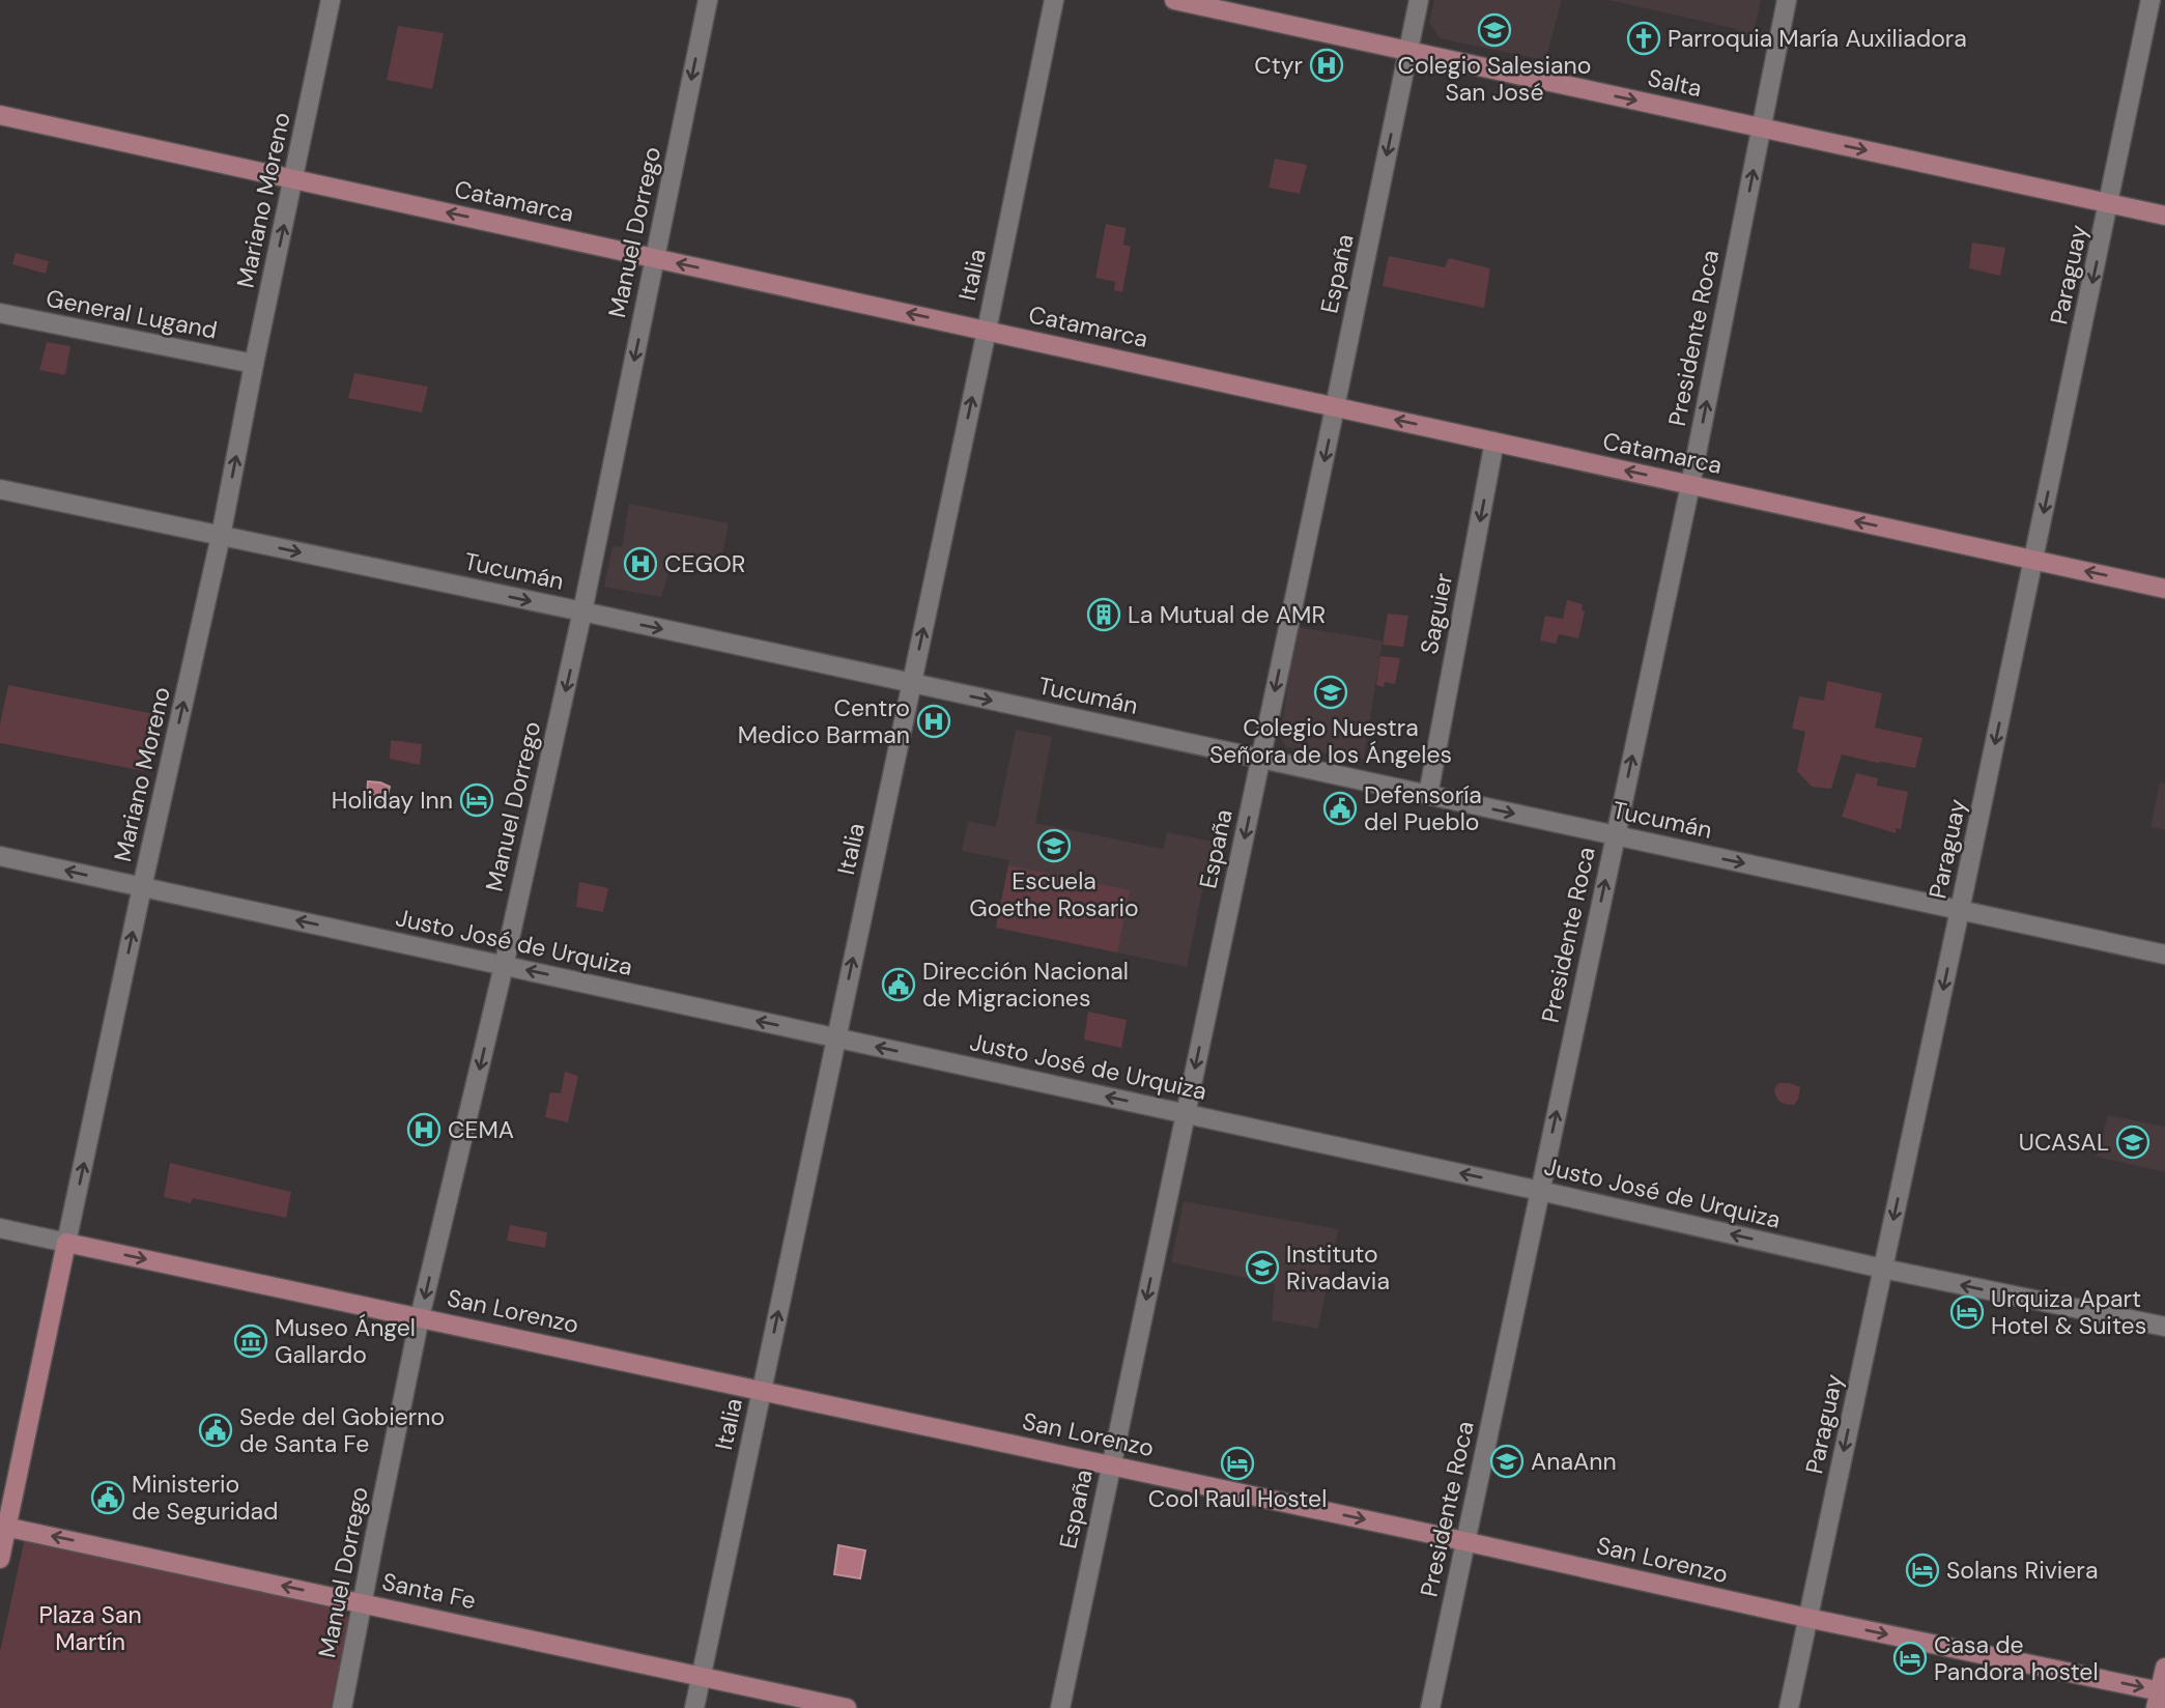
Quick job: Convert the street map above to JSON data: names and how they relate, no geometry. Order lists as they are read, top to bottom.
{
  "streets": {
    "main road": [
      "Salta",
      "Mariano Moreno",
      "Catamarca",
      "San Lorenzo",
      "Santa Fe"
    ],
    "street": [
      "Manuel Dorrego",
      "España",
      "Italia",
      "Paraguay",
      "General Lugand",
      "Presidente Roca",
      "Tucumán",
      "Saguier",
      "Justo José de Urquiza"
    ]
  },
  "crossings": [
    ["Salta", "España"],
    ["Salta", "Paraguay"],
    ["Salta", "Presidente Roca"],
    ["Mariano Moreno", "Catamarca"],
    ["Mariano Moreno", "General Lugand"],
    ["Mariano Moreno", "Tucumán"],
    ["Mariano Moreno", "Justo José de Urquiza"],
    ["Mariano Moreno", "San Lorenzo"],
    ["Mariano Moreno", "Santa Fe"],
    ["Catamarca", "Manuel Dorrego"],
    ["Catamarca", "España"],
    ["Catamarca", "Italia"],
    ["Catamarca", "Paraguay"],
    ["Catamarca", "Presidente Roca"],
    ["Catamarca", "Saguier"],
    ["Manuel Dorrego", "Tucumán"],
    ["Manuel Dorrego", "Justo José de Urquiza"],
    ["Manuel Dorrego", "San Lorenzo"],
    ["Manuel Dorrego", "Santa Fe"],
    ["España", "Tucumán"],
    ["España", "Justo José de Urquiza"],
    ["España", "San Lorenzo"],
    ["Italia", "Tucumán"],
    ["Italia", "Justo José de Urquiza"],
    ["Italia", "San Lorenzo"],
    ["Italia", "Santa Fe"],
    ["Paraguay", "Tucumán"],
    ["Paraguay", "Justo José de Urquiza"],
    ["Paraguay", "San Lorenzo"],
    ["Presidente Roca", "Tucumán"],
    ["Presidente Roca", "Justo José de Urquiza"],
    ["Presidente Roca", "San Lorenzo"],
    ["Tucumán", "Saguier"]
  ],
  "one_way": [
    "Salta",
    "Mariano Moreno",
    "Catamarca",
    "Manuel Dorrego",
    "España",
    "Italia",
    "Paraguay",
    "Presidente Roca",
    "Tucumán",
    "Saguier",
    "Justo José de Urquiza",
    "San Lorenzo",
    "Santa Fe"
  ],
  "parks": ["Plaza San Martín"],
  "places": {
    "school or university": [
      "Colegio Salesiano San José",
      "Colegio Nuestra Señora de los Ángeles",
      "Escuela Goethe Rosario",
      "UCASAL",
      "Instituto Rivadavia",
      "AnaAnn"
    ],
    "church": ["Parroquia María Auxiliadora"],
    "hospital": [
      "Ctyr",
      "CEGOR",
      "Centro Medico Barman",
      "CEMA"
    ],
    "building": ["La Mutual de AMR"],
    "hotel": [
      "Holiday Inn",
      "Urquiza Apart Hotel & Suites",
      "Cool Raul Hostel",
      "Solans Riviera",
      "Casa de Pandora hostel"
    ],
    "public building": [
      "Defensoría del Pueblo",
      "Dirección Nacional de Migraciones",
      "Sede del Gobierno de Santa Fe",
      "Ministerio de Seguridad"
    ],
    "museum": ["Museo Ángel Gallardo"]
  }
}
